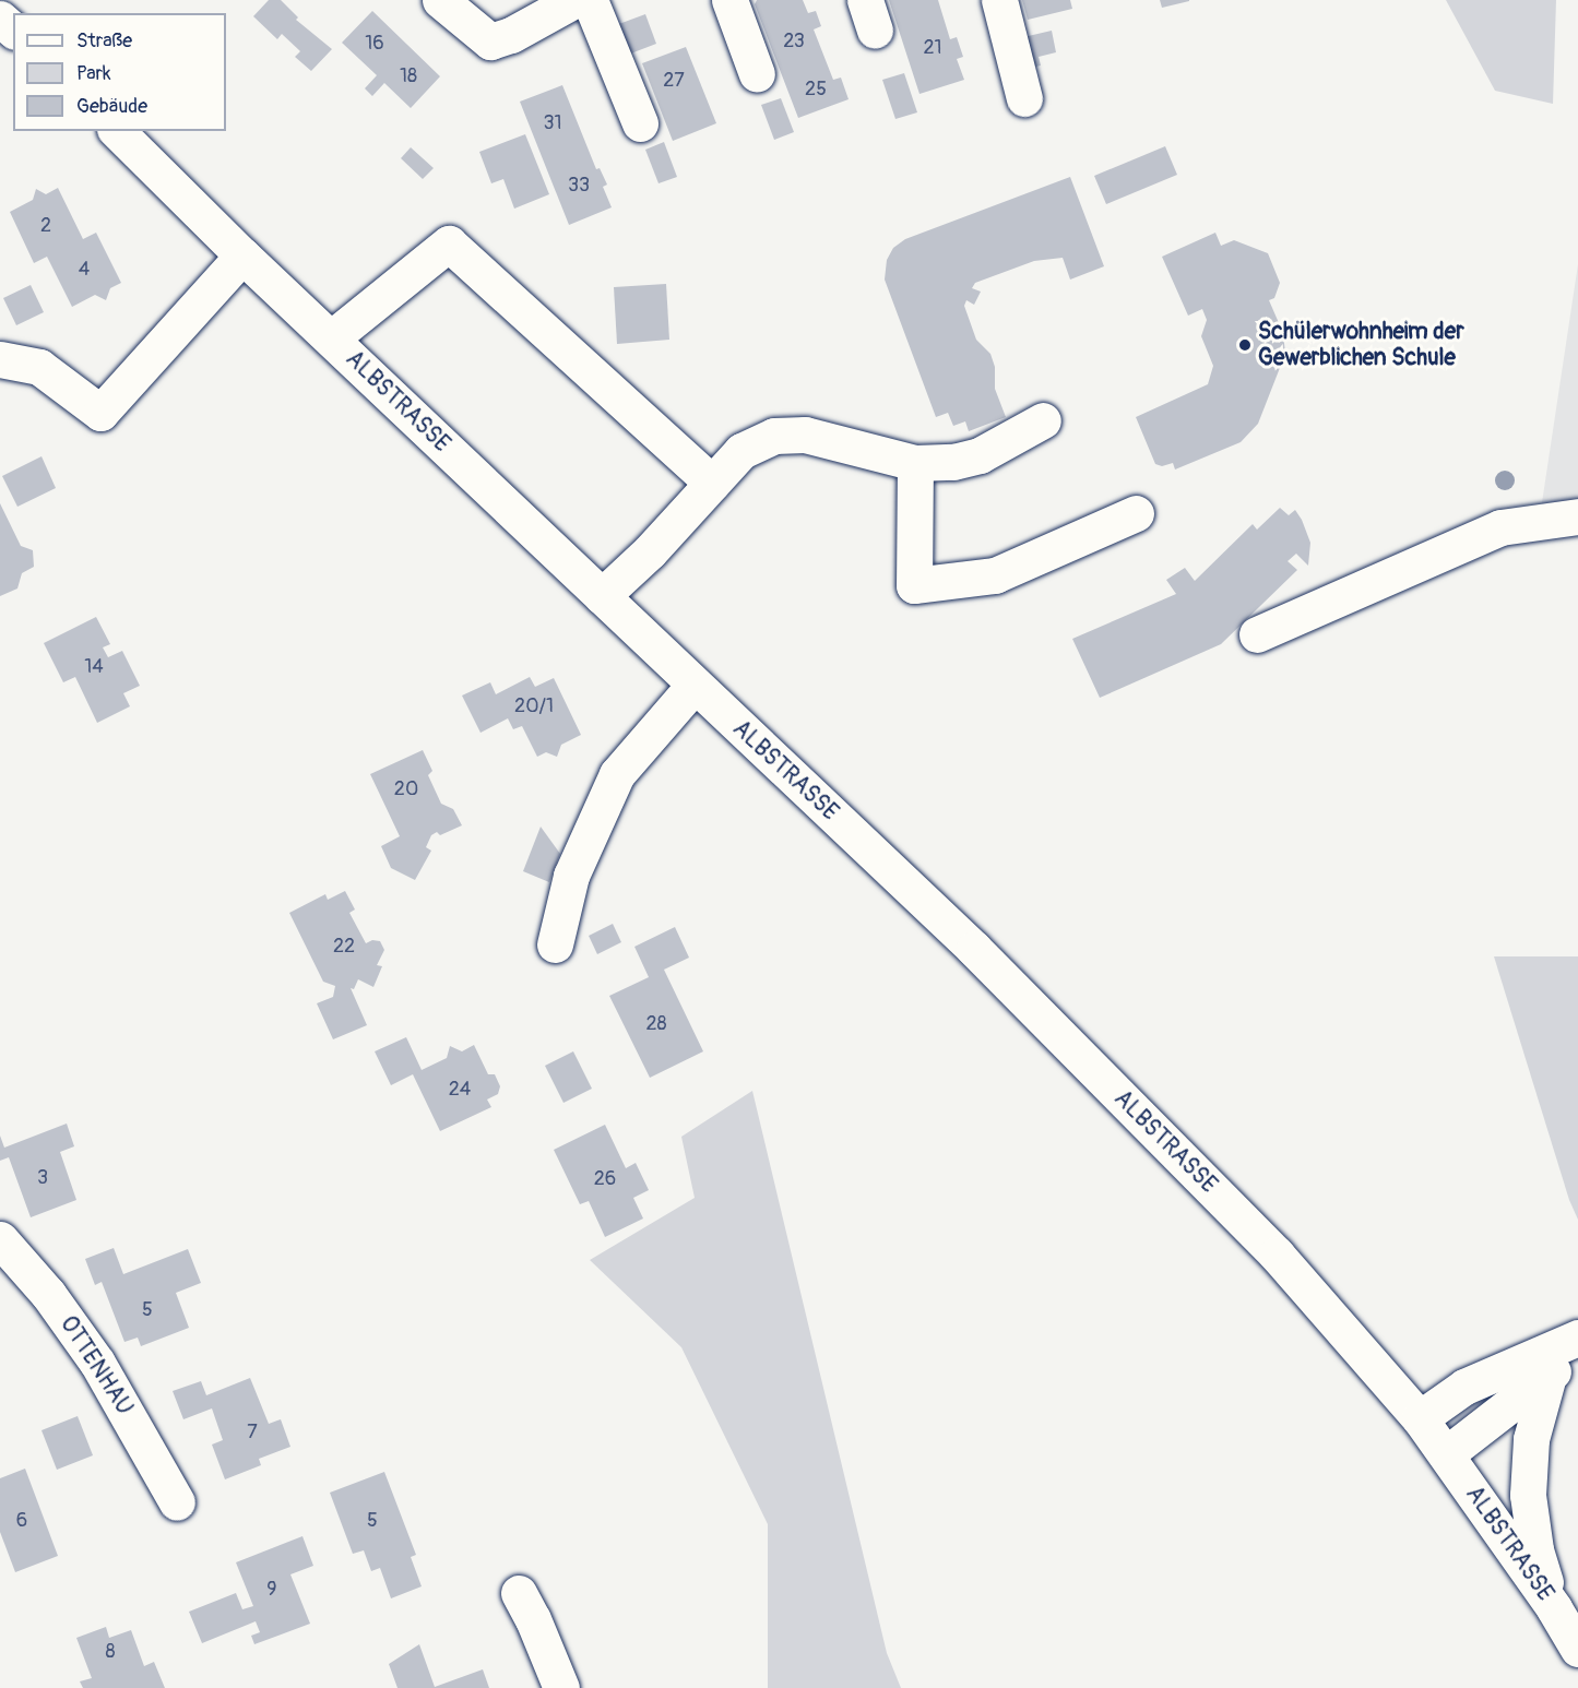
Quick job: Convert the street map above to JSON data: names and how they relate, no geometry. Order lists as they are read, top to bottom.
{
  "streets": {
    "street": ["ALBSTRASSE", "OTTENHAU"]
  },
  "places": ["Schülerwohnheim der Gewerblichen Schule"],
  "house_numbers": [
    "23",
    "16",
    "21",
    "18",
    "27",
    "25",
    "31",
    "33",
    "2",
    "4",
    "14",
    "20/1",
    "20",
    "22",
    "28",
    "24",
    "3",
    "26",
    "5",
    "7",
    "6",
    "5",
    "9",
    "8"
  ],
  "legend": ["Straße", "Park", "Gebäude"]
}
